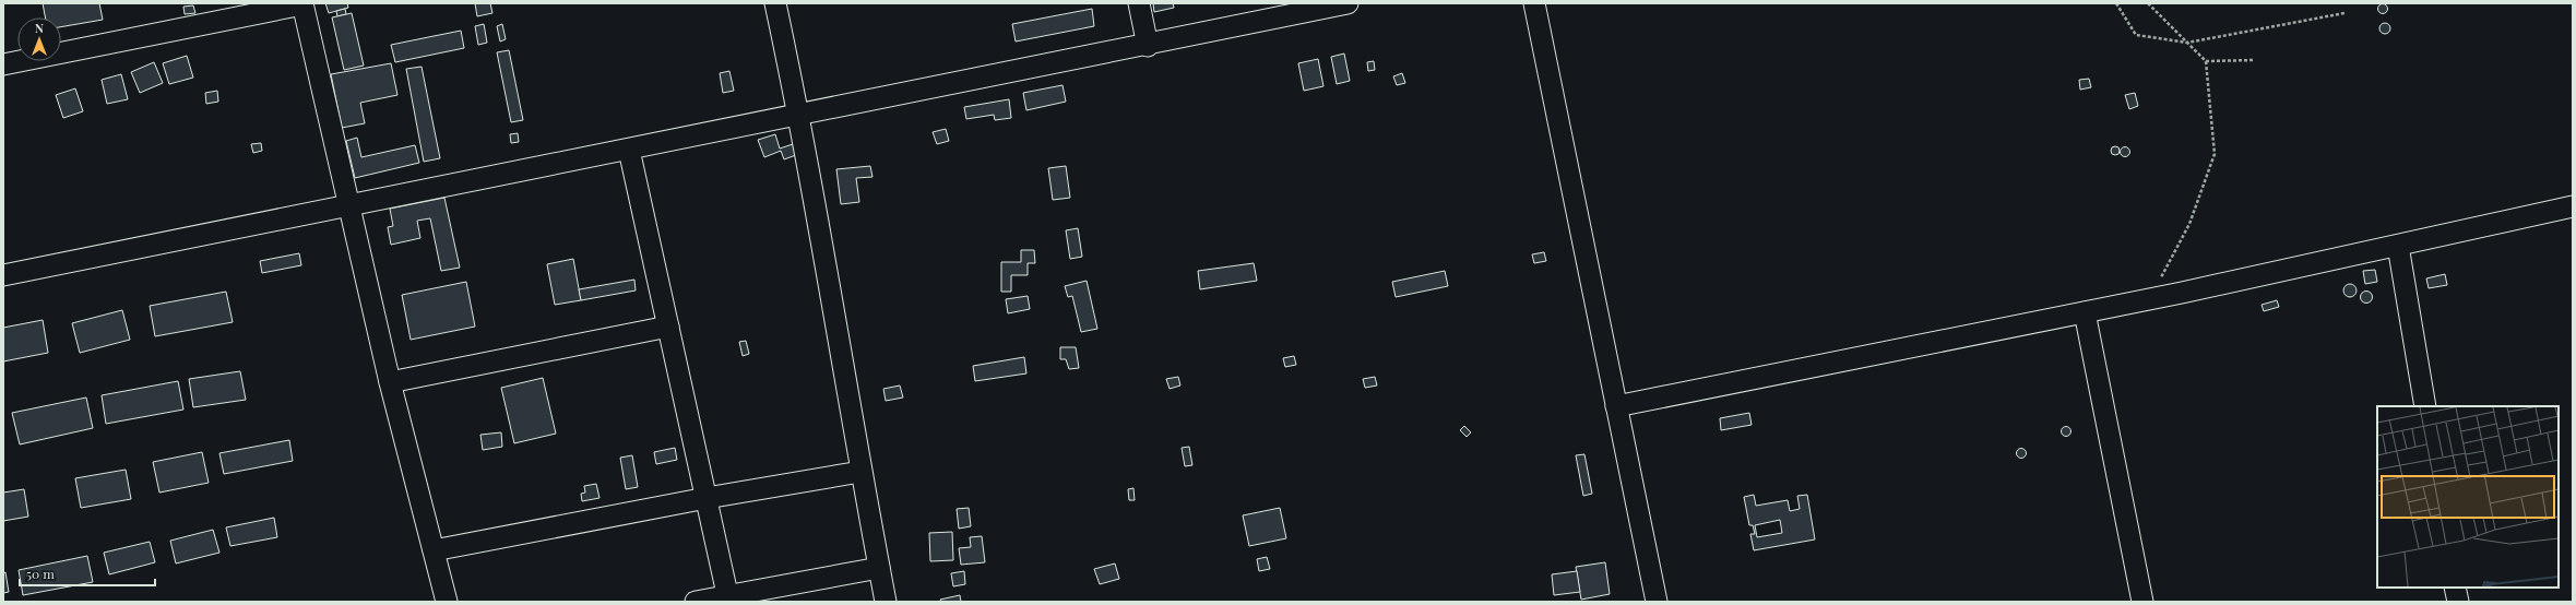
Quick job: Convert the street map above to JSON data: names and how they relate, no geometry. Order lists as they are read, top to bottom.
{
  "scale_bar": "50 m",
  "north": "top"
}
